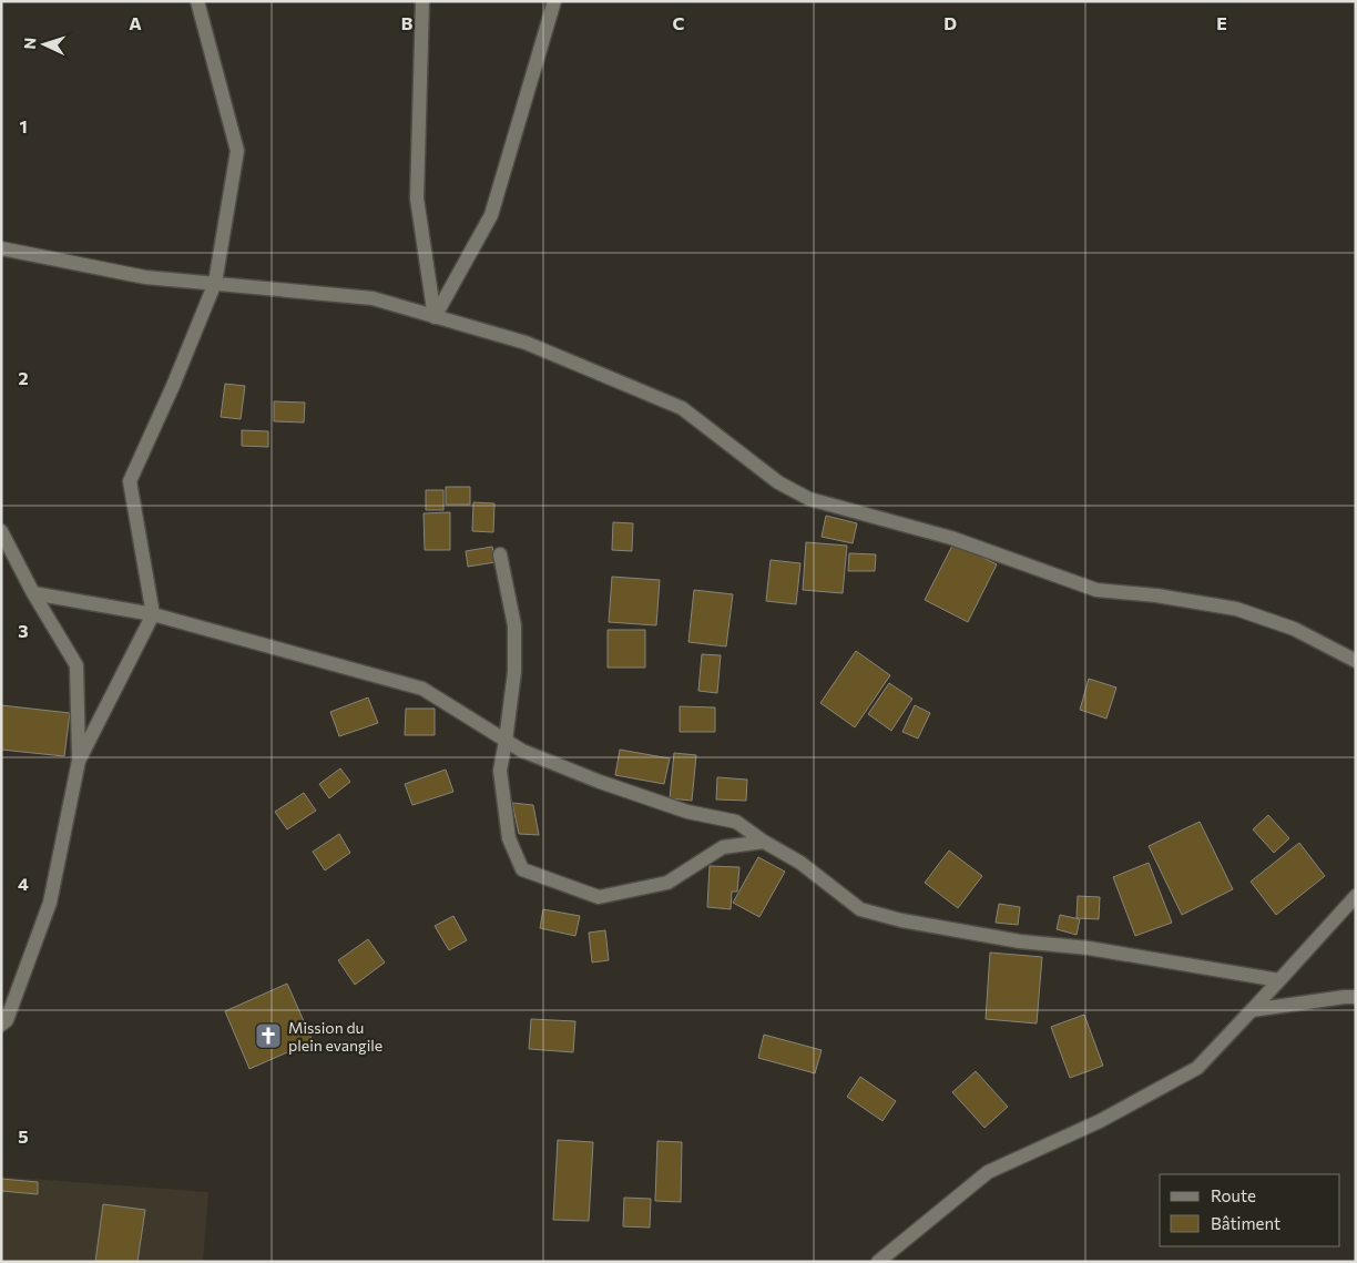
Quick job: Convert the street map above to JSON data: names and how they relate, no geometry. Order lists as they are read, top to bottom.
{
  "places": {
    "church": ["Mission du plein evangile"]
  },
  "legend": ["Route", "Bâtiment"],
  "north": "left",
  "grid": {
    "columns": [
      "A",
      "B",
      "C",
      "D",
      "E"
    ],
    "rows": [
      "1",
      "2",
      "3",
      "4",
      "5"
    ]
  }
}
